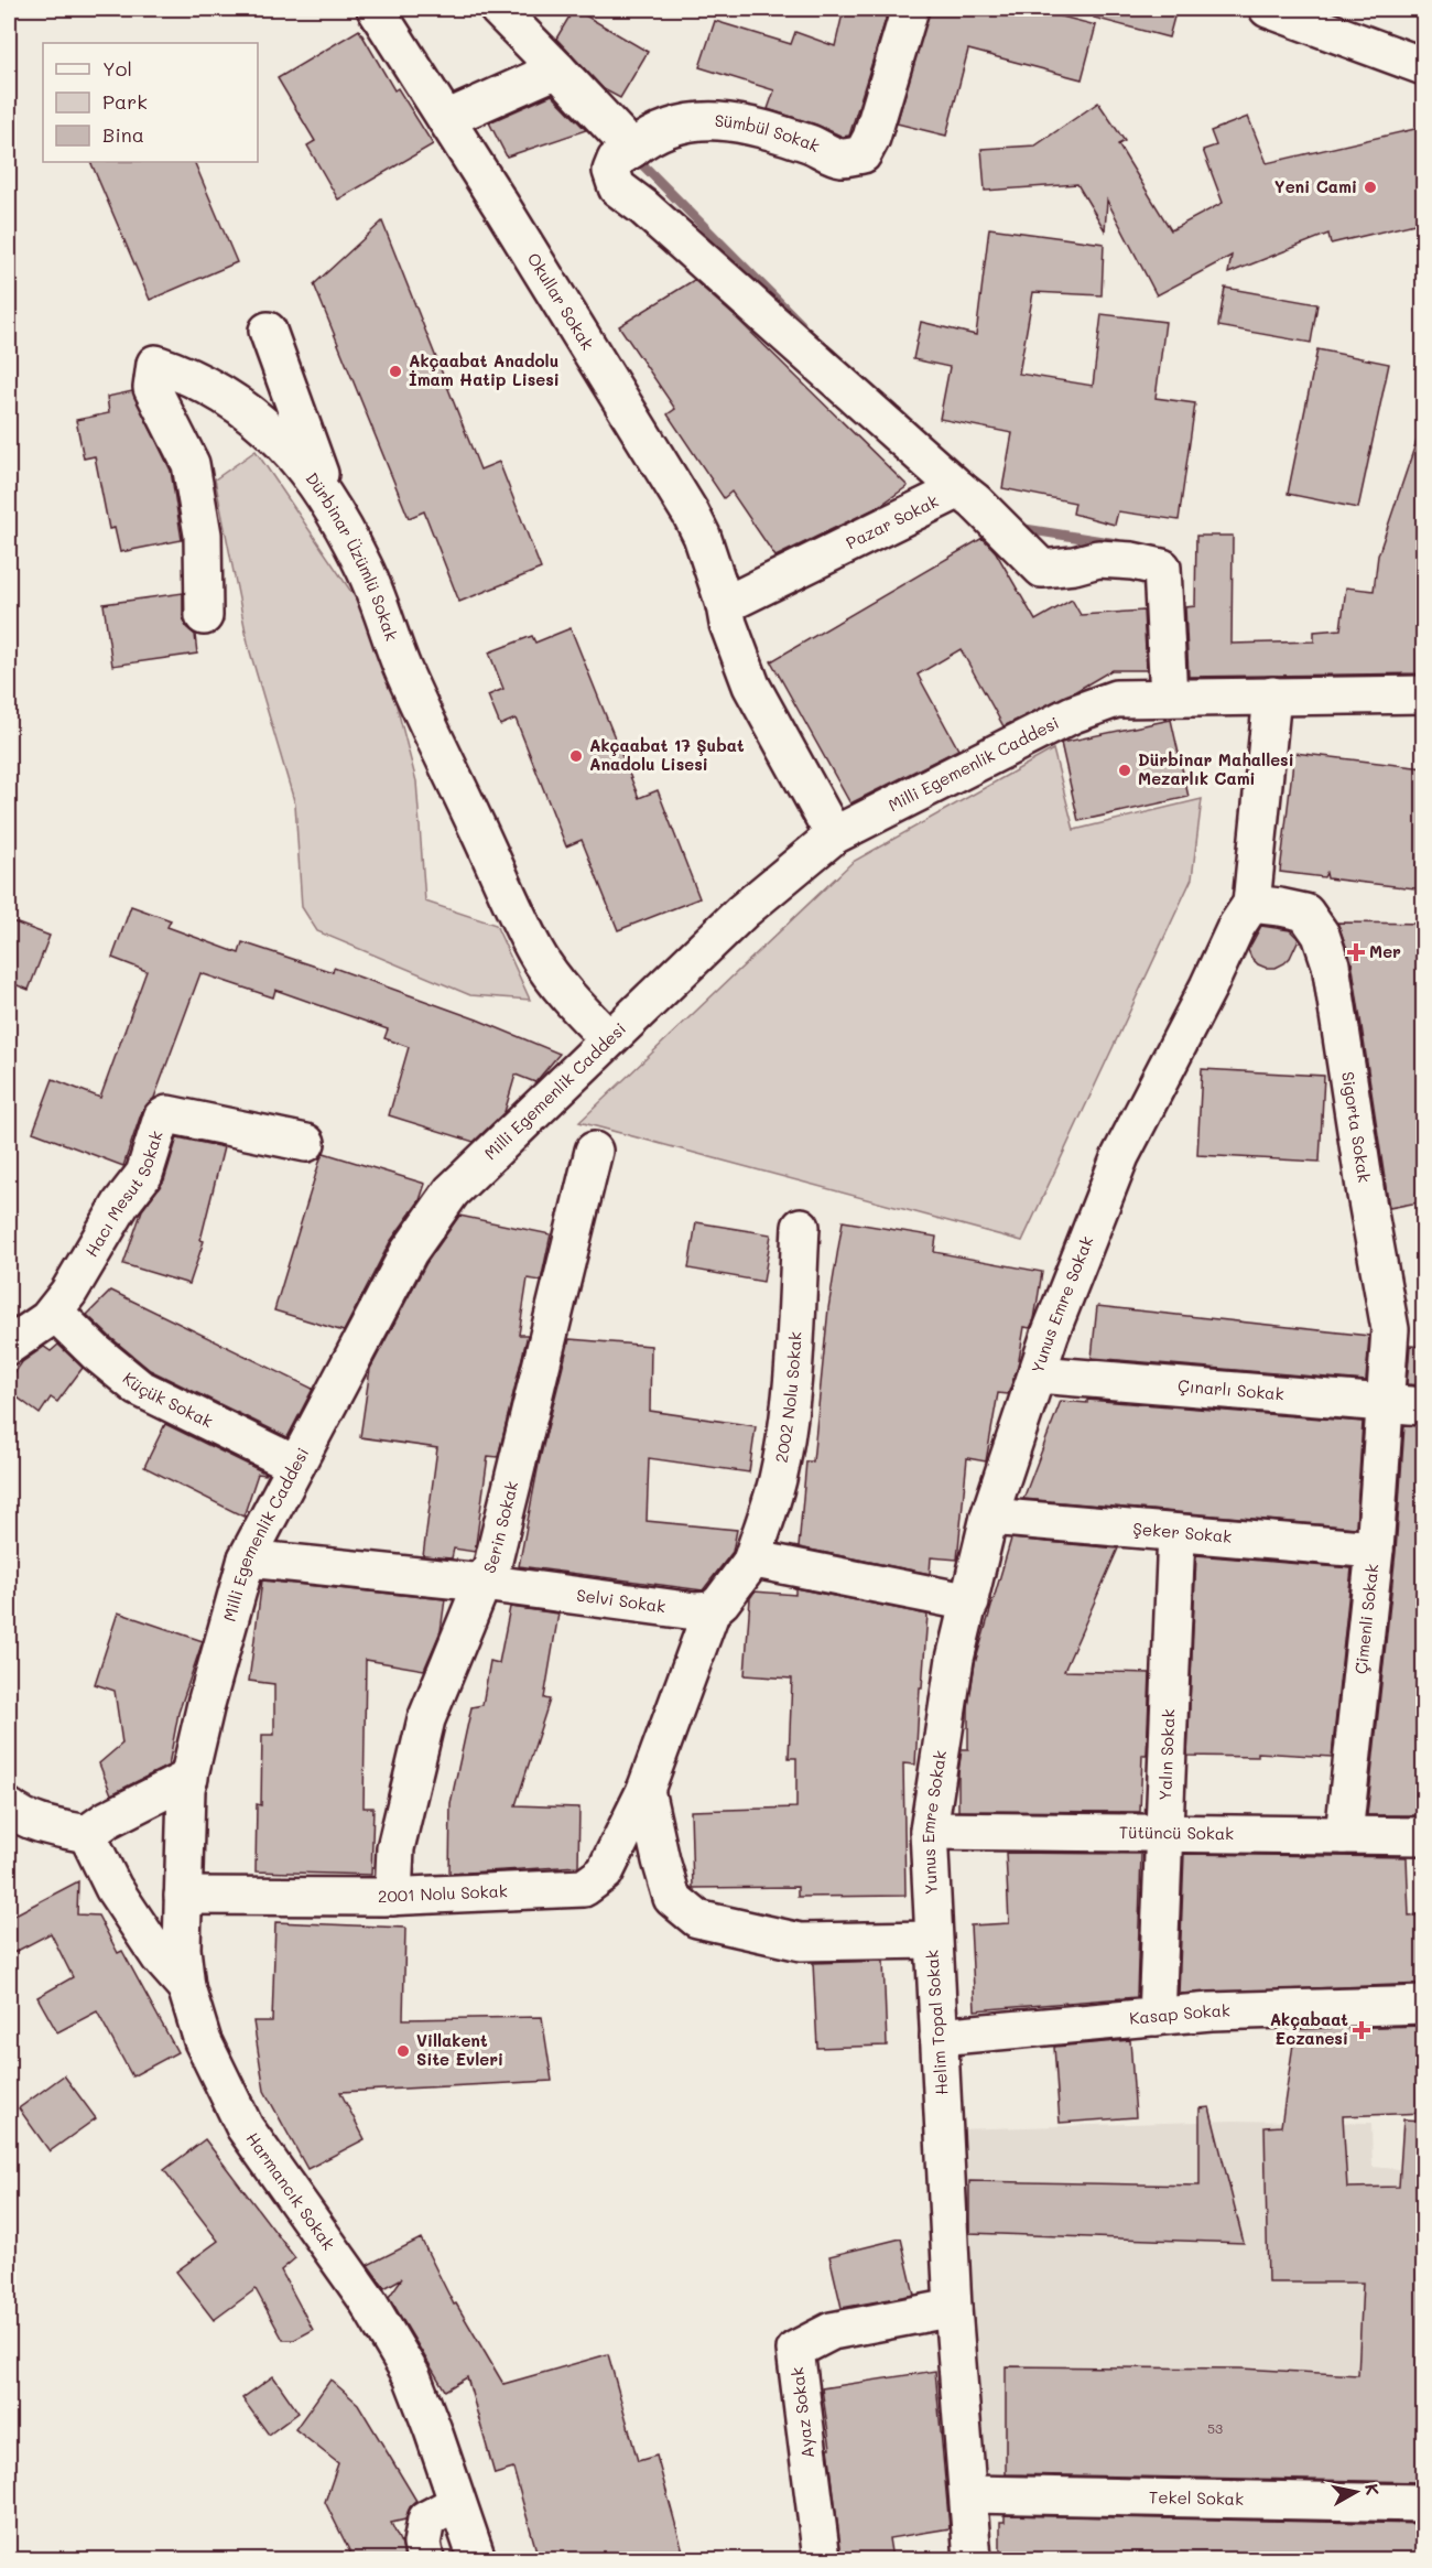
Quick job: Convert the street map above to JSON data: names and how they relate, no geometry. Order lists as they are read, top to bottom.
{
  "streets": {
    "street": [
      "Sümbül Sokak",
      "Okullar Sokak",
      "Pazar Sokak",
      "Dürbinar Üzümlü Sokak",
      "Milli Egemenlik Caddesi",
      "Sigorta Sokak",
      "Hacı Mesut Sokak",
      "Yunus Emre Sokak",
      "Çınarlı Sokak",
      "2002 Nolu Sokak",
      "Küçük Sokak",
      "Serin Sokak",
      "Şeker Sokak",
      "Selvi Sokak",
      "Çimenli Sokak",
      "Yalın Sokak",
      "Tütüncü Sokak",
      "2001 Nolu Sokak",
      "Kasap Sokak",
      "Helim Topal Sokak",
      "Harmancık Sokak",
      "Ayaz Sokak",
      "Tekel Sokak"
    ]
  },
  "crossings": [
    ["Okullar Sokak", "Pazar Sokak"],
    ["Dürbinar Üzümlü Sokak", "Milli Egemenlik Caddesi"],
    ["Milli Egemenlik Caddesi", "Yunus Emre Sokak"],
    ["Milli Egemenlik Caddesi", "Küçük Sokak"],
    ["Milli Egemenlik Caddesi", "Selvi Sokak"],
    ["Milli Egemenlik Caddesi", "2001 Nolu Sokak"],
    ["Milli Egemenlik Caddesi", "Harmancık Sokak"],
    ["Sigorta Sokak", "Yunus Emre Sokak"],
    ["Sigorta Sokak", "Çınarlı Sokak"],
    ["Sigorta Sokak", "Çimenli Sokak"],
    ["Hacı Mesut Sokak", "Küçük Sokak"],
    ["Yunus Emre Sokak", "Çınarlı Sokak"],
    ["Yunus Emre Sokak", "Şeker Sokak"],
    ["Yunus Emre Sokak", "Tütüncü Sokak"],
    ["Yunus Emre Sokak", "Helim Topal Sokak"],
    ["Çınarlı Sokak", "Çimenli Sokak"],
    ["Serin Sokak", "Selvi Sokak"],
    ["Serin Sokak", "2001 Nolu Sokak"],
    ["Şeker Sokak", "Çimenli Sokak"],
    ["Şeker Sokak", "Yalın Sokak"],
    ["Çimenli Sokak", "Tütüncü Sokak"],
    ["Yalın Sokak", "Tütüncü Sokak"],
    ["Yalın Sokak", "Kasap Sokak"],
    ["2001 Nolu Sokak", "Helim Topal Sokak"],
    ["Kasap Sokak", "Helim Topal Sokak"],
    ["Helim Topal Sokak", "Ayaz Sokak"],
    ["Helim Topal Sokak", "Tekel Sokak"]
  ],
  "places": {
    "other": [
      "Yeni Cami",
      "Akçaabat Anadolu İmam Hatip Lisesi",
      "Akçaabat 17 Şubat Anadolu Lisesi",
      "Dürbinar Mahallesi Mezarlık Cami",
      "Villakent Site Evleri"
    ],
    "health": ["Mer", "Akçabaat Eczanesi"]
  },
  "house_numbers": ["53"],
  "legend": ["Yol", "Park", "Bina"],
  "north": "right"
}
